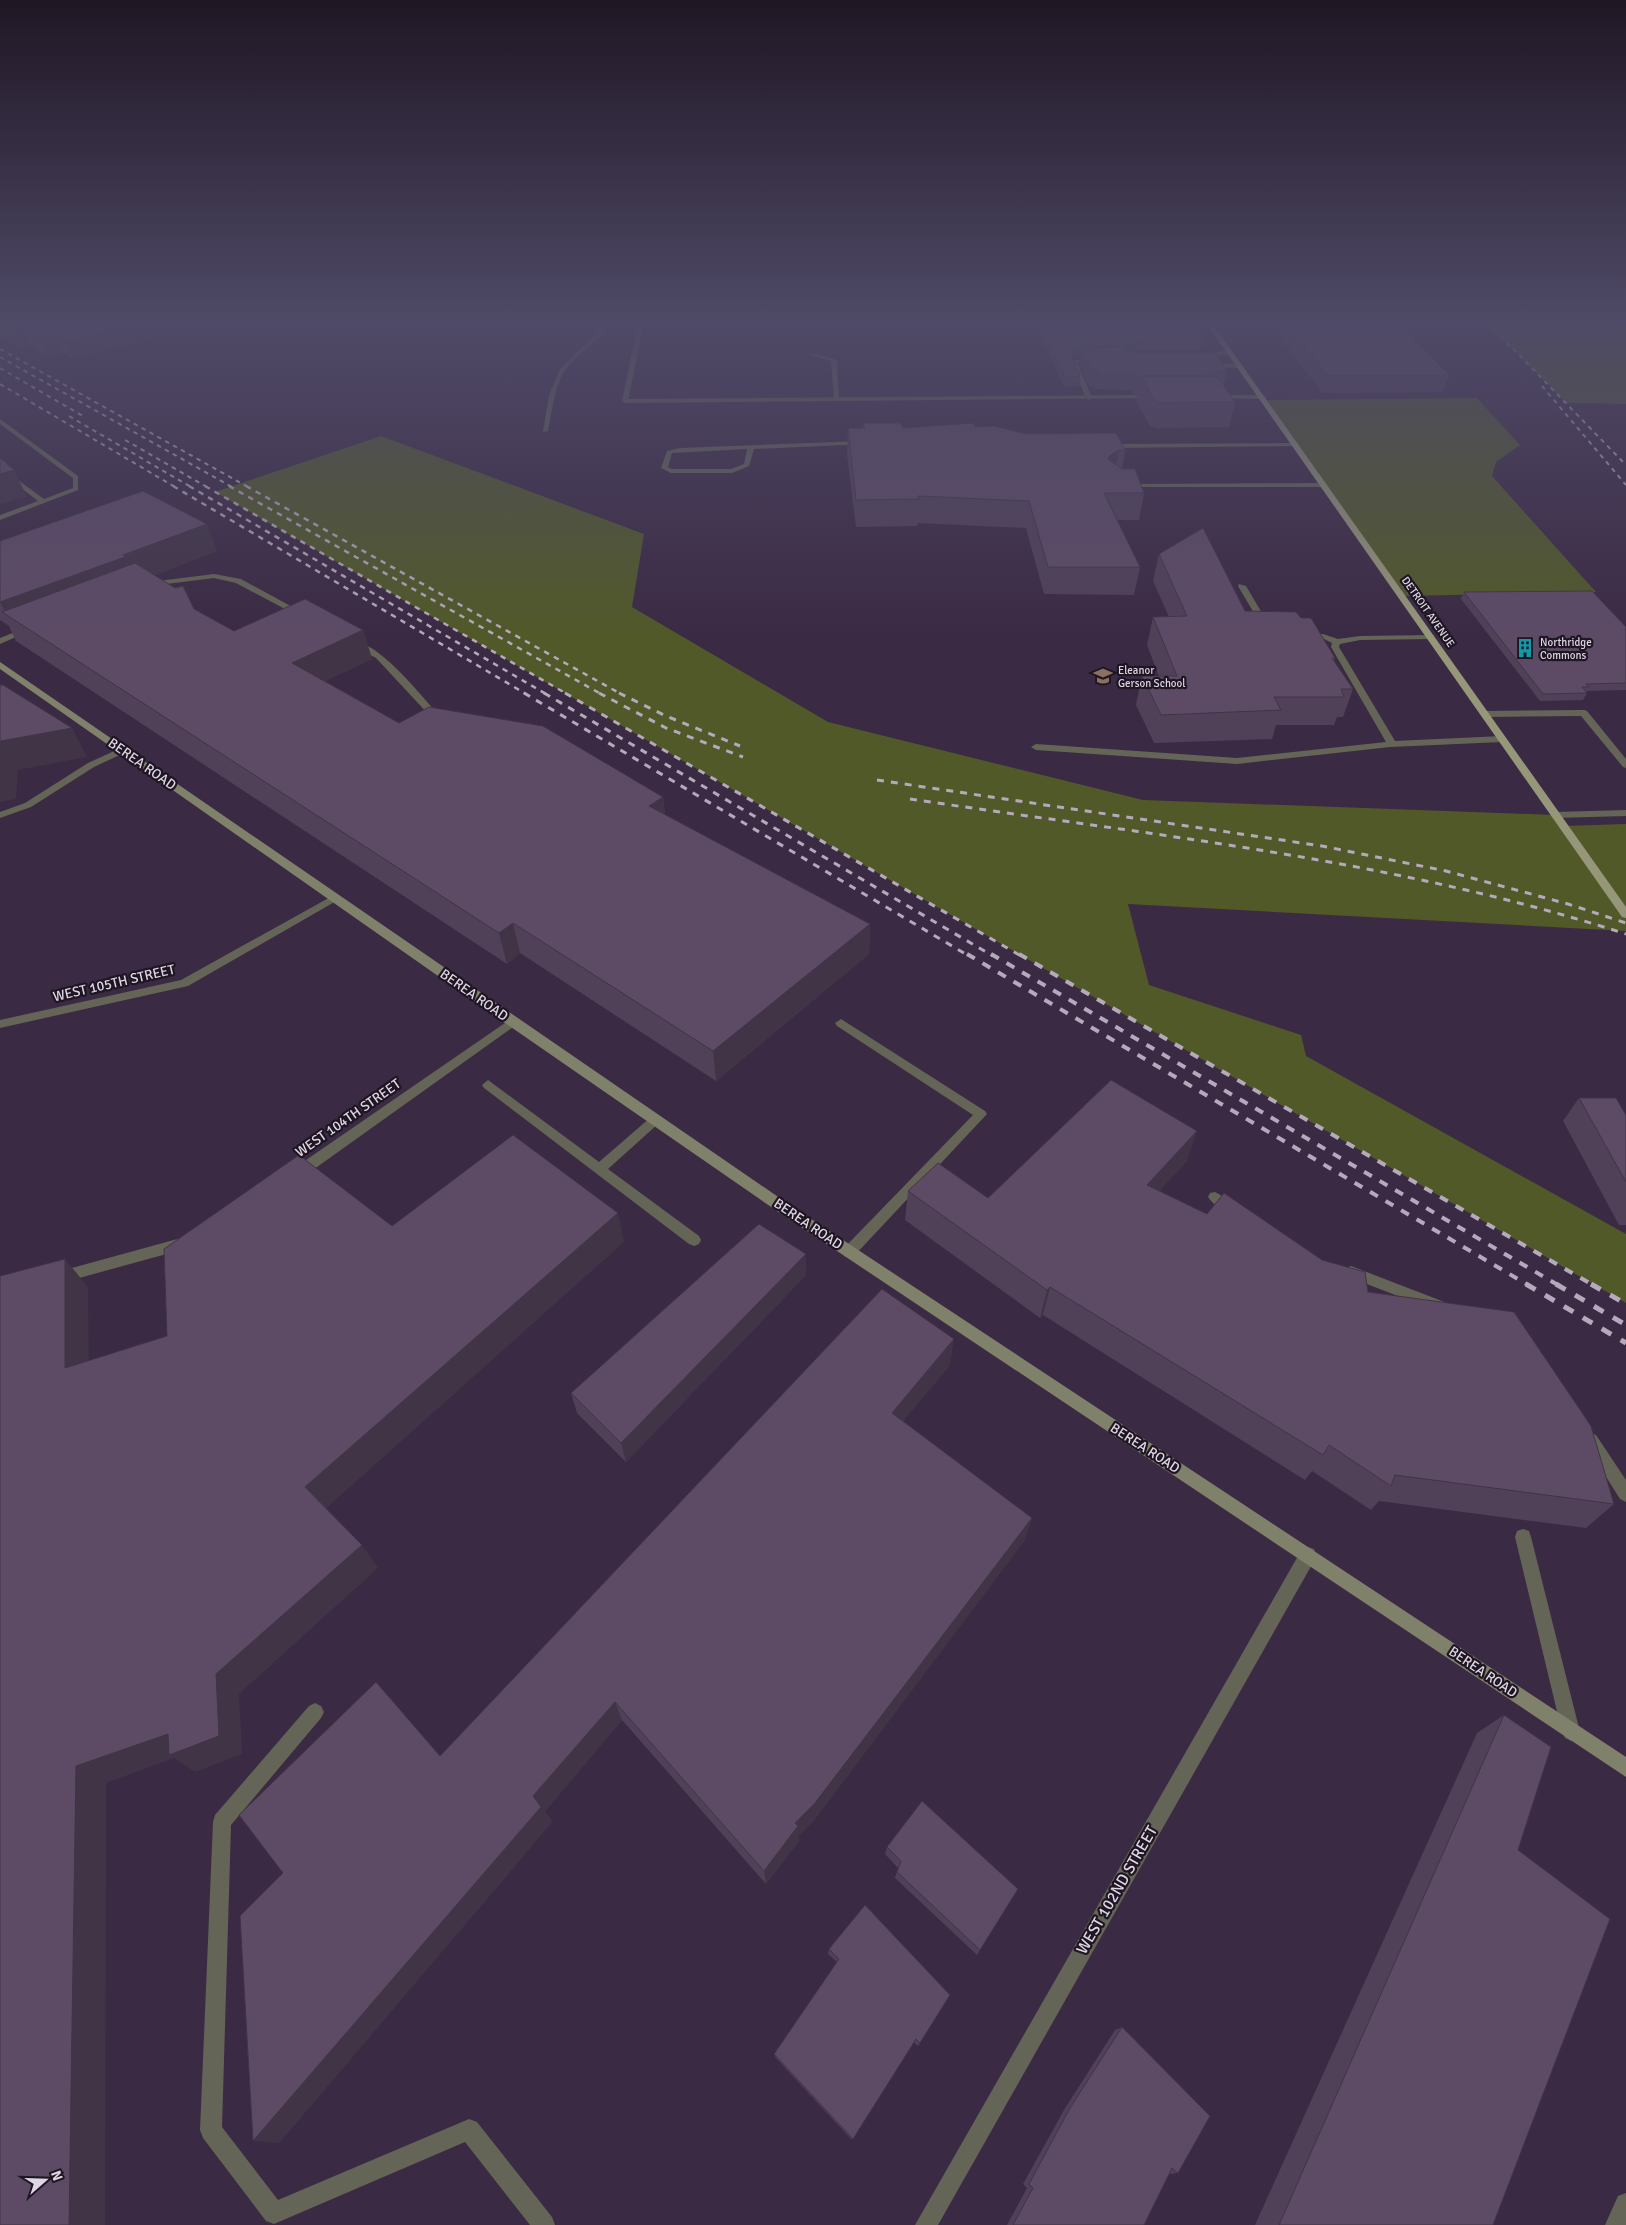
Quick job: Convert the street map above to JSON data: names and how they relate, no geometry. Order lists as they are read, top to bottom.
{
  "streets": {
    "main road": ["DETROIT AVENUE", "BEREA ROAD"],
    "street": ["WEST 105TH STREET", "WEST 104TH STREET", "WEST 102ND STREET"]
  },
  "crossings": [
    ["BEREA ROAD", "WEST 105TH STREET"],
    ["BEREA ROAD", "WEST 104TH STREET"],
    ["BEREA ROAD", "WEST 102ND STREET"]
  ],
  "places": {
    "building": ["Northridge Commons"],
    "school or university": ["Eleanor Gerson School"]
  },
  "north": "right"
}
